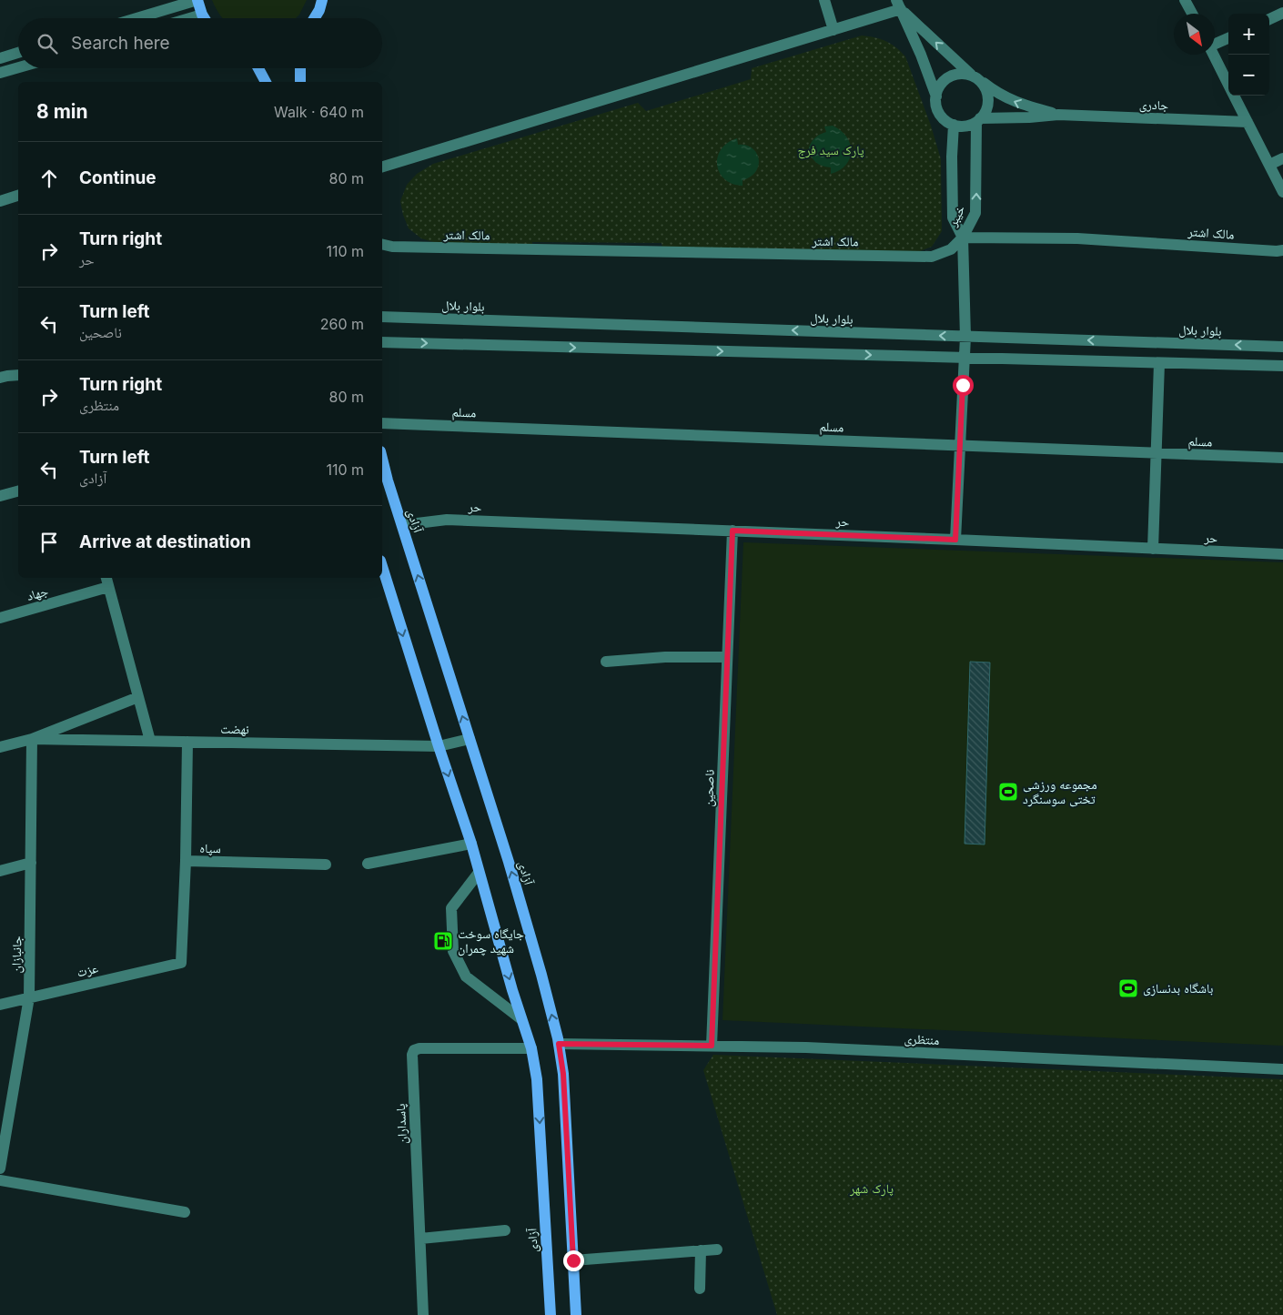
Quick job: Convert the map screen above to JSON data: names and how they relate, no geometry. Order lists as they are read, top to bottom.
{
  "streets": {
    "main road": ["آزادی"],
    "street": [
      "جادری",
      "خیبر",
      "مالک اشتر",
      "بلوار بلال",
      "مسلم",
      "حر",
      "جهاد",
      "نهضت",
      "ناصحین",
      "سپاه",
      "جانبازان",
      "عزت",
      "منتظری",
      "پاسداران"
    ]
  },
  "crossings": [
    ["خیبر", "مالک اشتر"],
    ["حر", "آزادی"],
    ["حر", "ناصحین"],
    ["آزادی", "نهضت"],
    ["آزادی", "منتظری"],
    ["آزادی", "پاسداران"],
    ["نهضت", "سپاه"],
    ["نهضت", "جانبازان"],
    ["ناصحین", "منتظری"],
    ["سپاه", "عزت"],
    ["جانبازان", "عزت"]
  ],
  "parks": ["پارک سید فرج", "پارک شهر"],
  "places": {
    "sports": ["مجموعه ورزشی تختی سوسنگرد", "باشگاه بدنسازی"],
    "fuel station": ["جایگاه سوخت شهید چمران"]
  },
  "north": "bottom right",
  "page": {
    "map_buttons": ["+", "−"],
    "search": "Search here",
    "heading": ["8 min", "Walk · 640 m"],
    "list": [
      ["Continue", "80 m"],
      ["Turn right", "حر", "110 m"],
      ["Turn left", "ناصحین", "260 m"],
      ["Turn right", "منتظری", "80 m"],
      ["Turn left", "آزادی", "110 m"],
      "Arrive at destination"
    ]
  }
}
